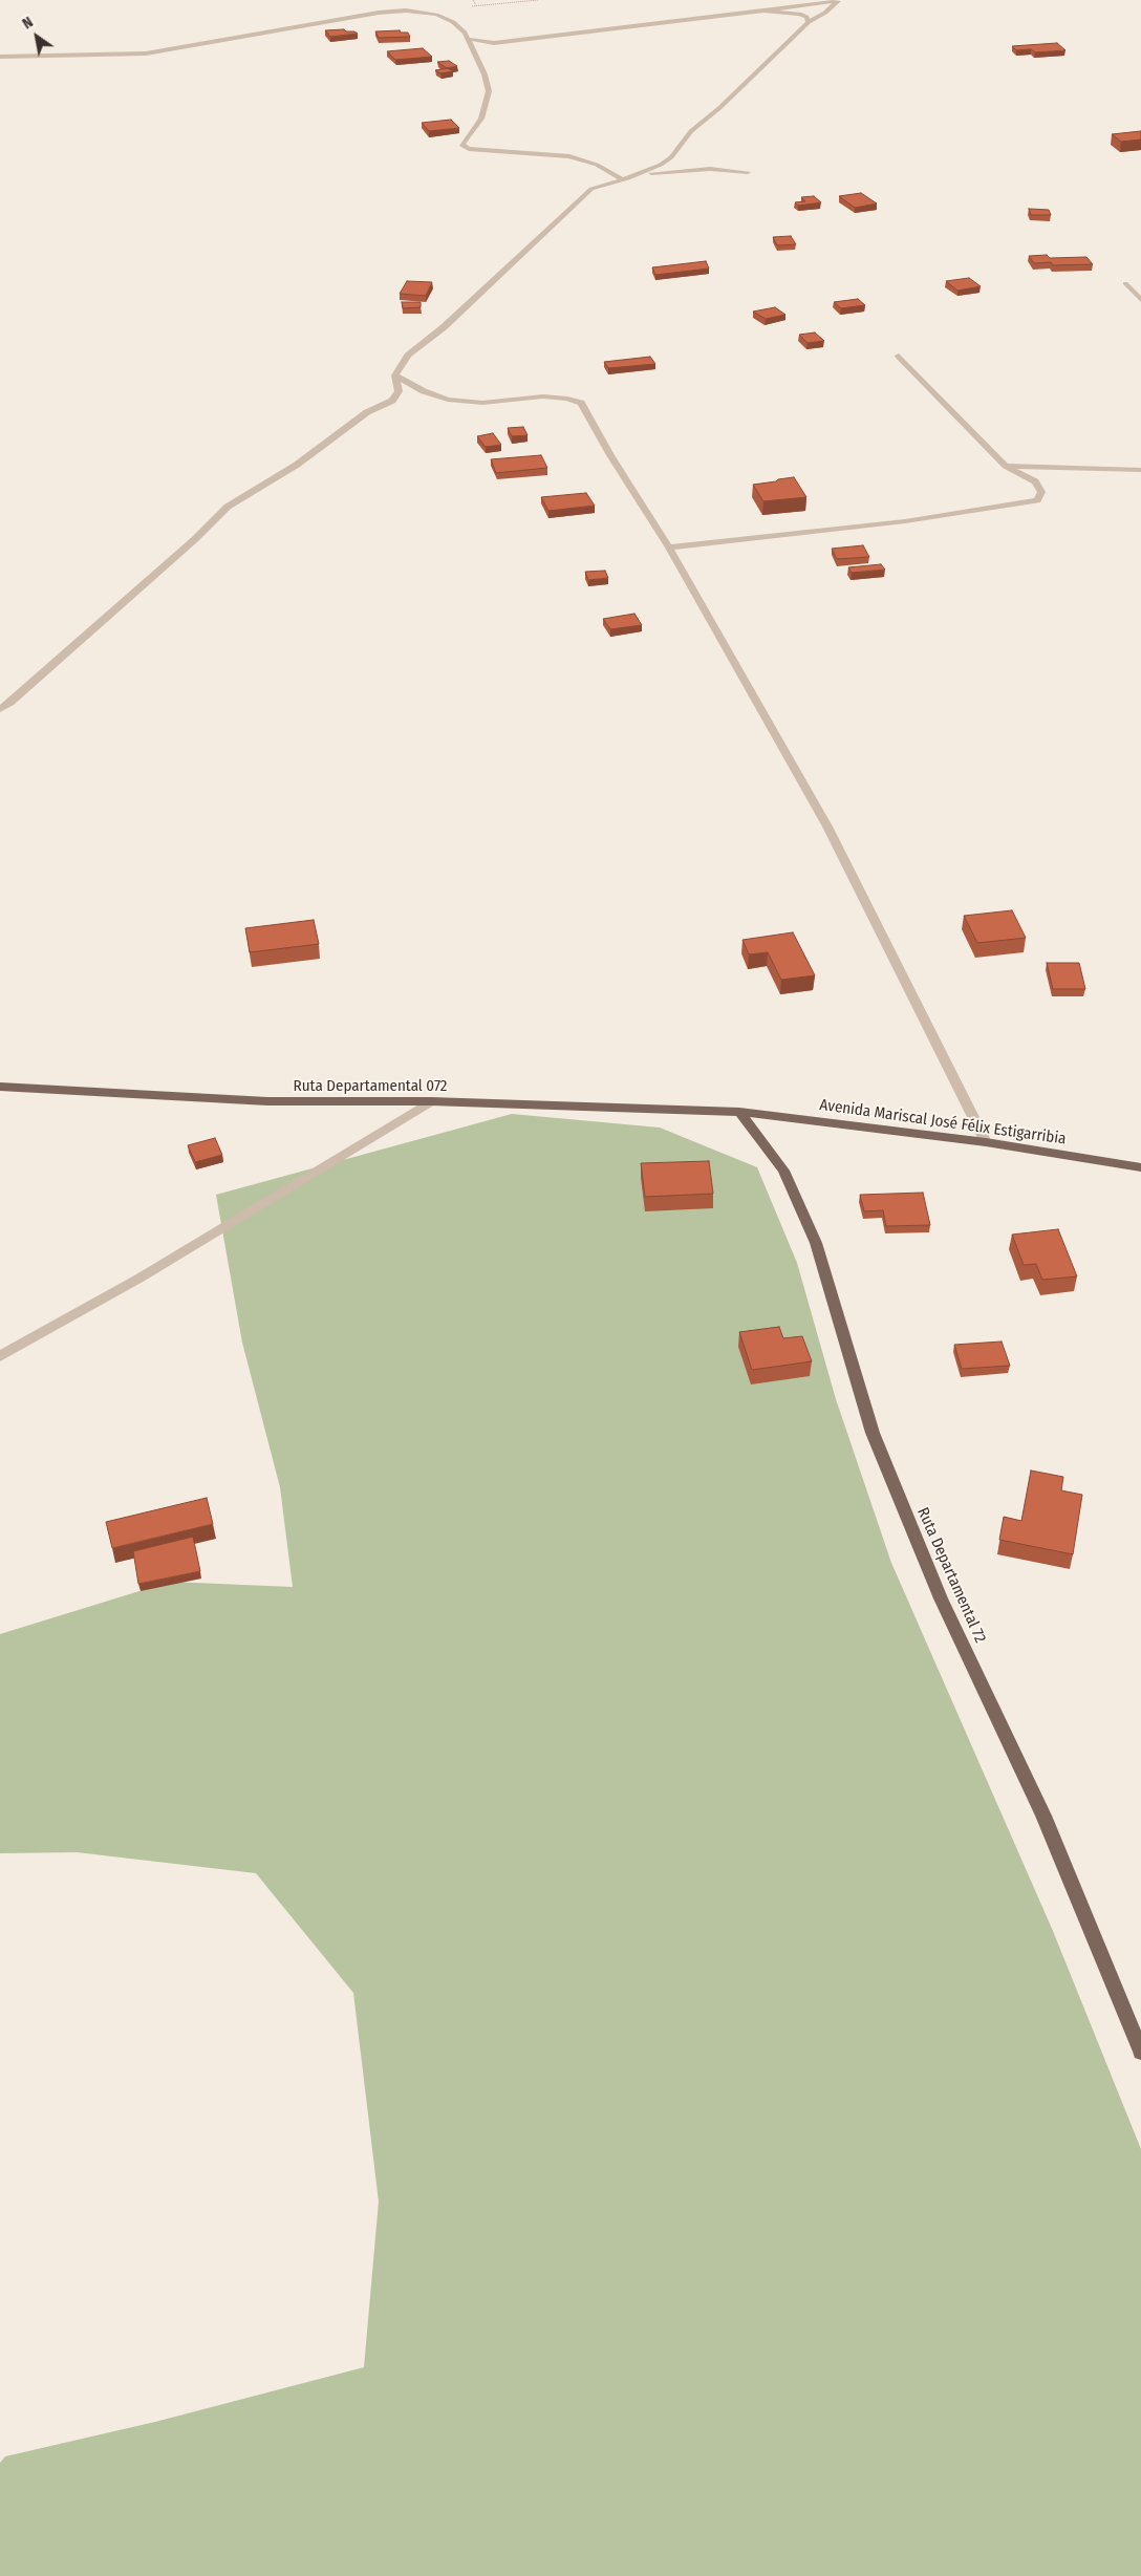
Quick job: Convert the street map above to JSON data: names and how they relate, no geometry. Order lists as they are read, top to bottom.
{
  "streets": {
    "main road": ["Ruta Departamental 072", "Avenida Mariscal José Félix Estigarribia", "Ruta Departamental 72"]
  },
  "crossings": [
    ["Ruta Departamental 072", "Avenida Mariscal José Félix Estigarribia"],
    ["Ruta Departamental 072", "Ruta Departamental 72"],
    ["Avenida Mariscal José Félix Estigarribia", "Ruta Departamental 72"]
  ],
  "north": "top left"
}
